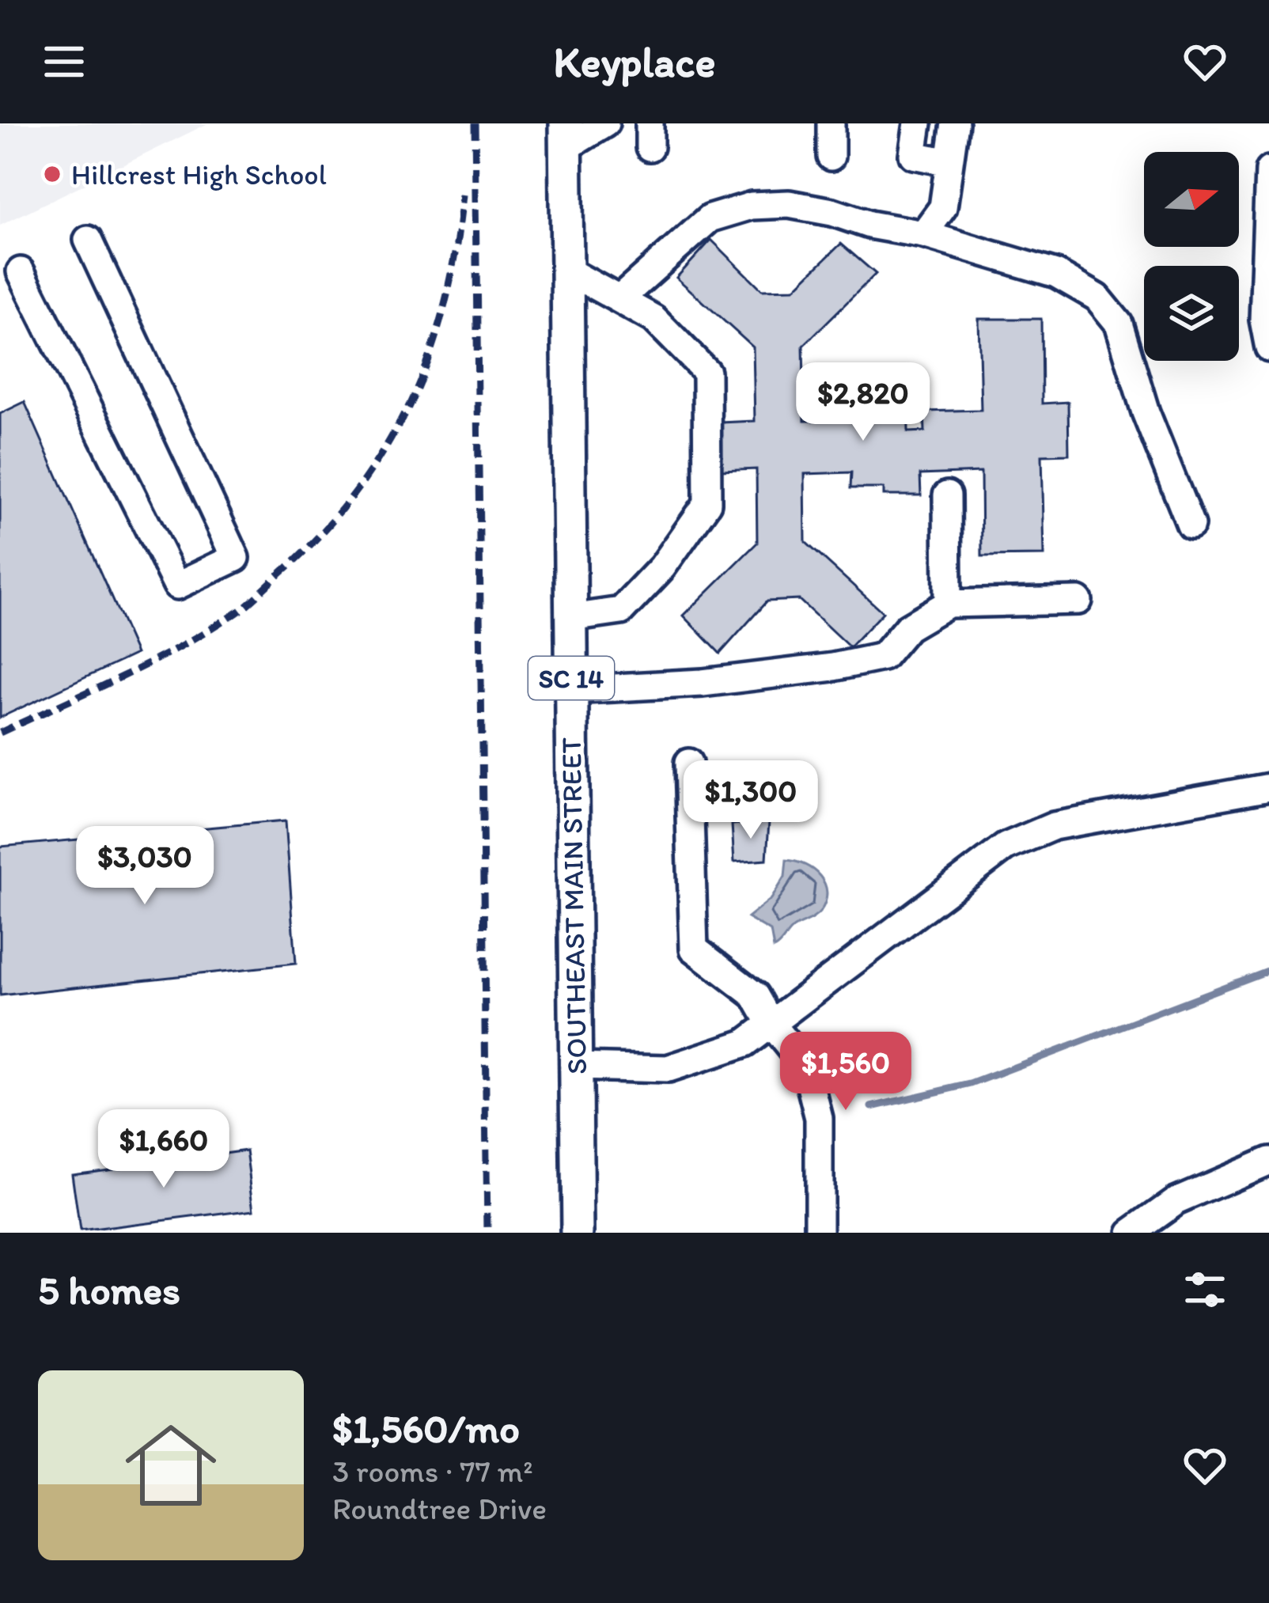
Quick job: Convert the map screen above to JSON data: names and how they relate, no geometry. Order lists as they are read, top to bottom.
{
  "streets": {
    "main road": ["SC 14", "SOUTHEAST MAIN STREET"]
  },
  "places": ["Hillcrest High School"],
  "north": "right",
  "page": {
    "header": "Keyplace",
    "price": [
      "$2,820",
      "$1,300",
      "$3,030",
      "$1,560",
      "$1,660"
    ],
    "heading": "5 homes",
    "list": [
      {
        "name": "$1,560/mo",
        "note": "3 rooms · 77 m² · Roundtree Drive"
      }
    ]
  }
}
